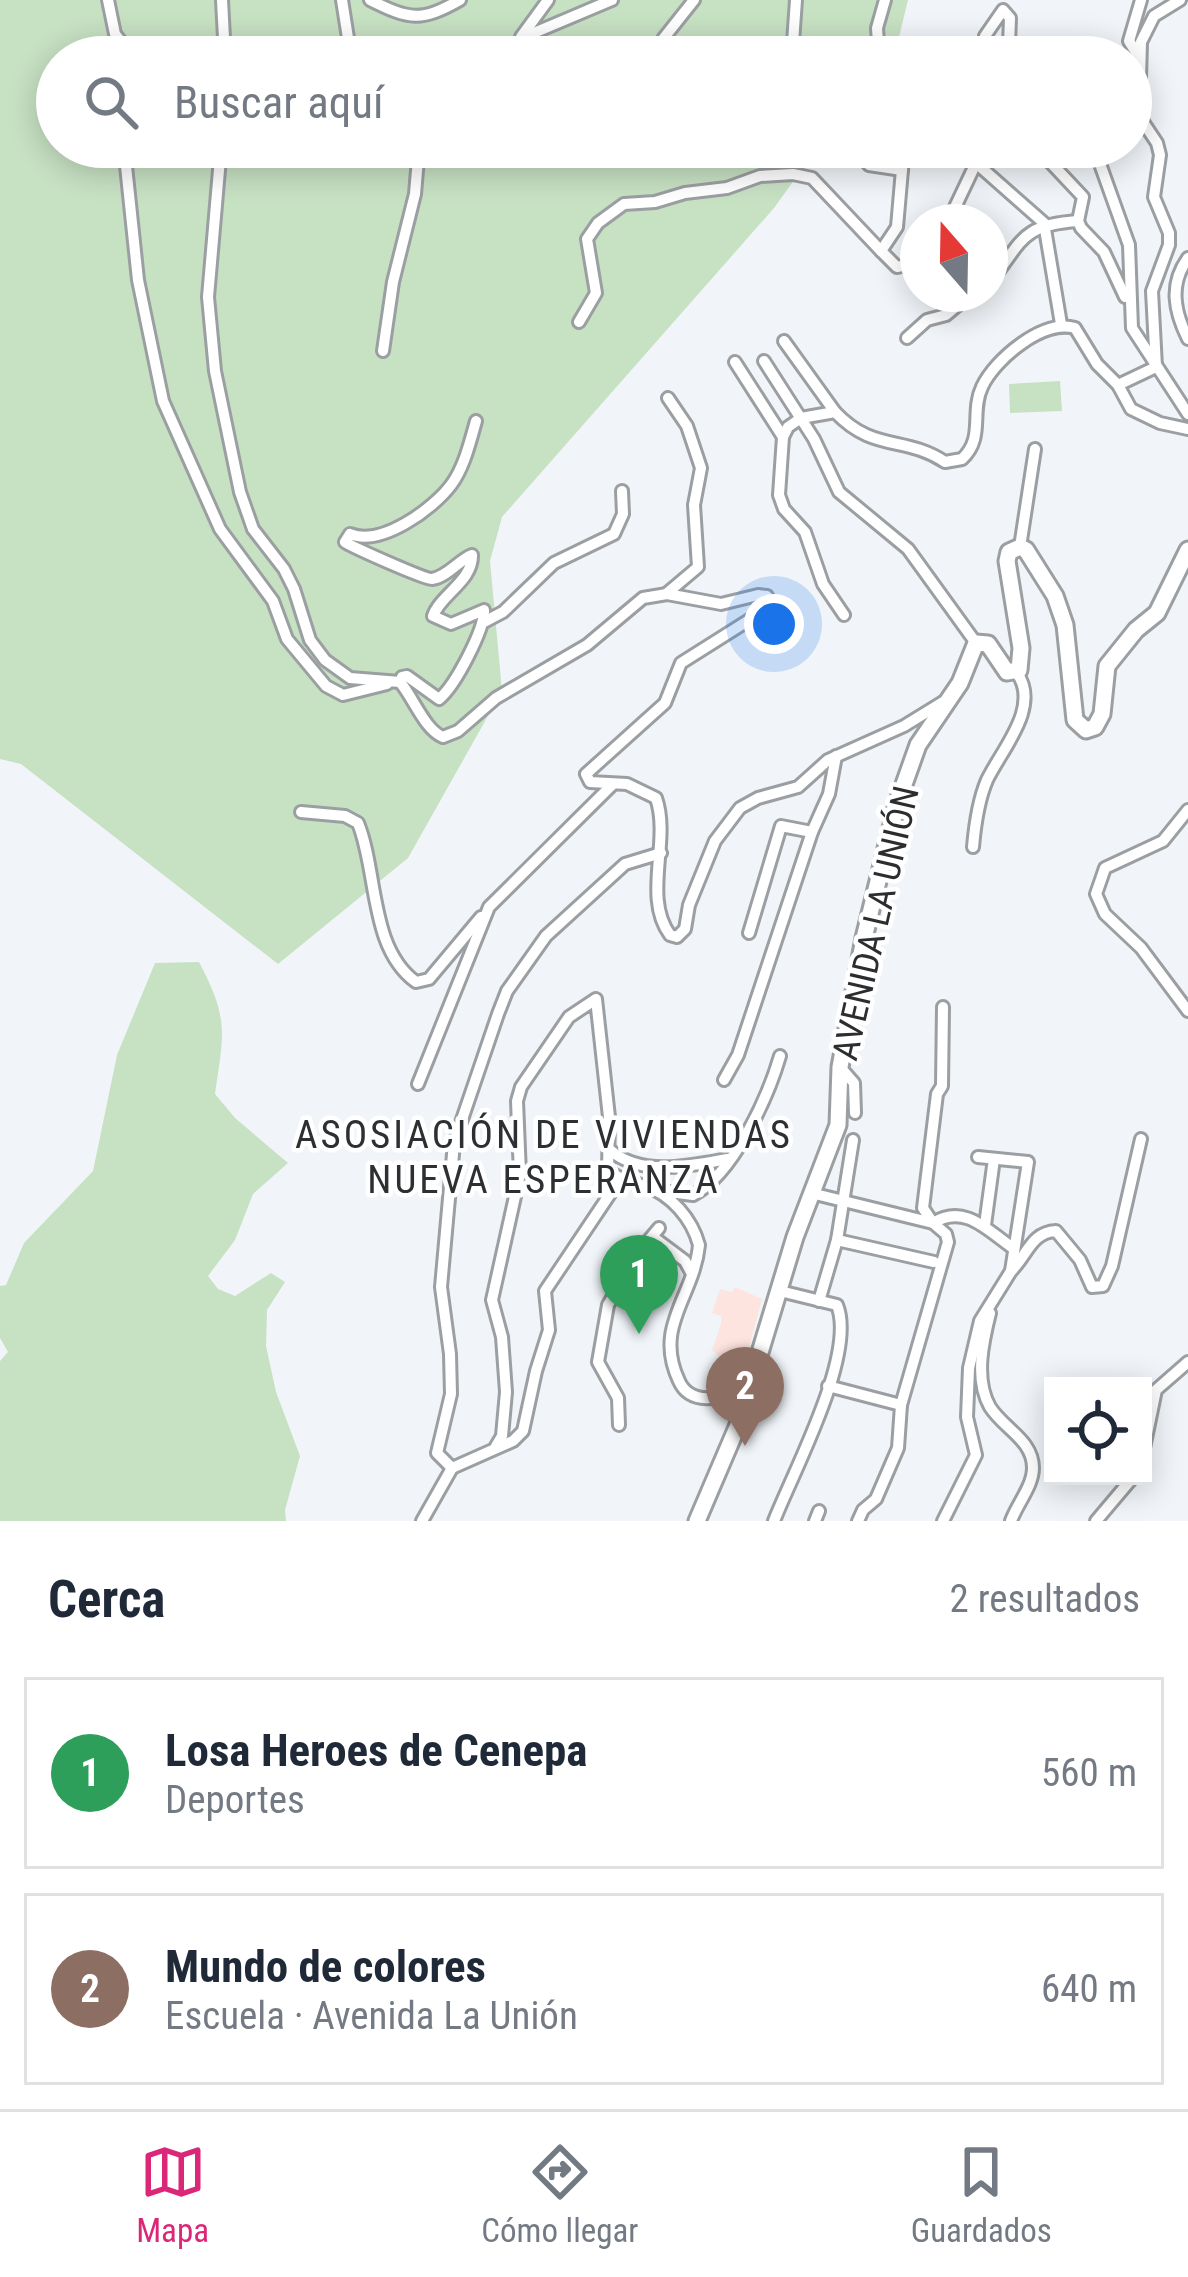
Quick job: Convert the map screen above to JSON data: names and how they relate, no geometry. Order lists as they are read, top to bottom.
{
  "streets": {
    "main road": ["AVENIDA LA UNIÓN"]
  },
  "districts": ["ASOSIACIÓN DE VIVIENDAS NUEVA ESPERANZA"],
  "north": "top",
  "page": {
    "search": "Buscar aquí",
    "pins": ["1", "2"],
    "heading": ["Cerca", "2 resultados"],
    "list": [
      {
        "mark": "1",
        "name": "Losa Heroes de Cenepa",
        "note": "Deportes",
        "value": "560 m"
      },
      {
        "mark": "2",
        "name": "Mundo de colores",
        "note": "Escuela · Avenida La Unión",
        "value": "640 m"
      }
    ],
    "nav": ["Mapa", "Cómo llegar", "Guardados"]
  }
}
